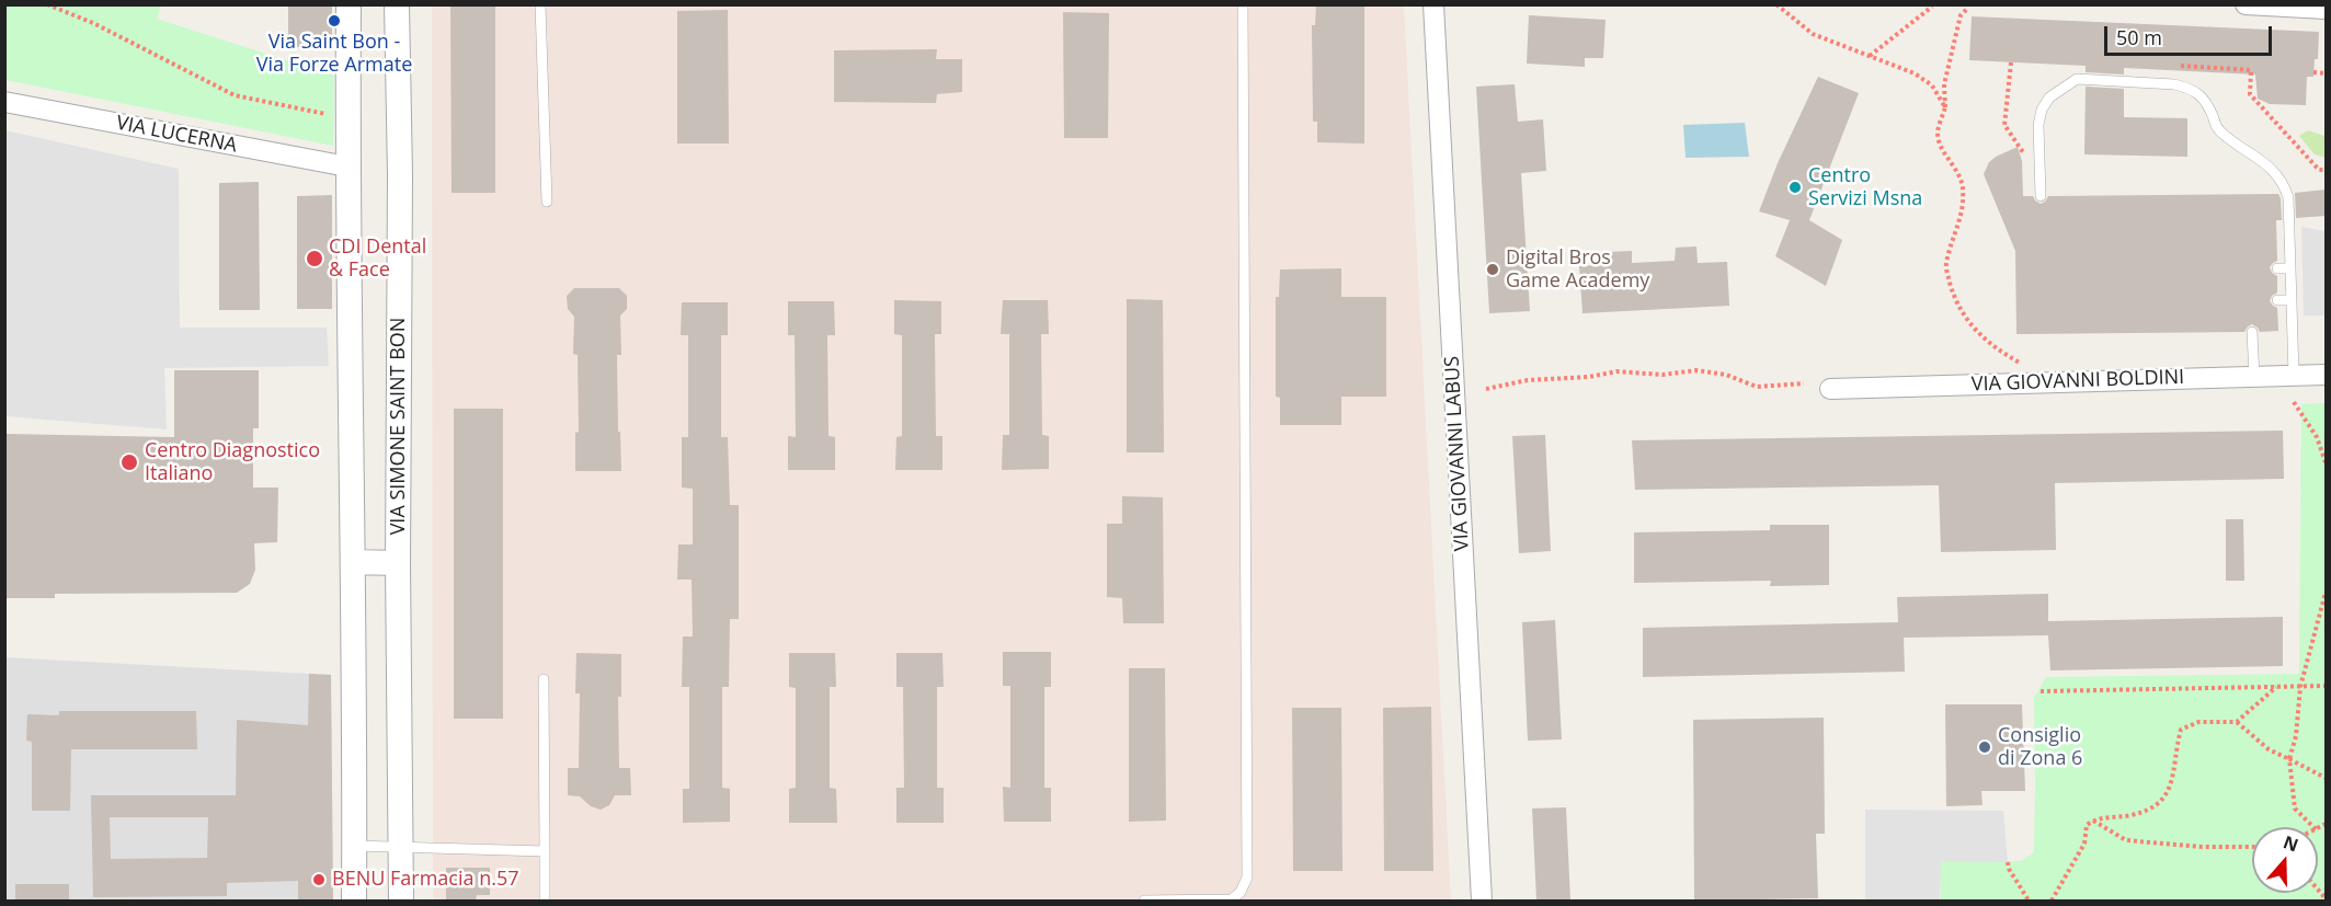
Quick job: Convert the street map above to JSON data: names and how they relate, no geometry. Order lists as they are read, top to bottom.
{
  "streets": {
    "street": [
      "VIA LUCERNA",
      "VIA GIOVANNI BOLDINI",
      "VIA SIMONE SAINT BON",
      "VIA GIOVANNI LABUS"
    ]
  },
  "places": [
    "Via Saint Bon - Via Forze Armate",
    "Centro Servizi Msna",
    "CDI Dental & Face",
    "Digital Bros Game Academy",
    "Centro Diagnostico Italiano",
    "Consiglio di Zona 6",
    "BENU Farmacia n.57"
  ],
  "scale_bar": "50 m",
  "north": "top"
}
